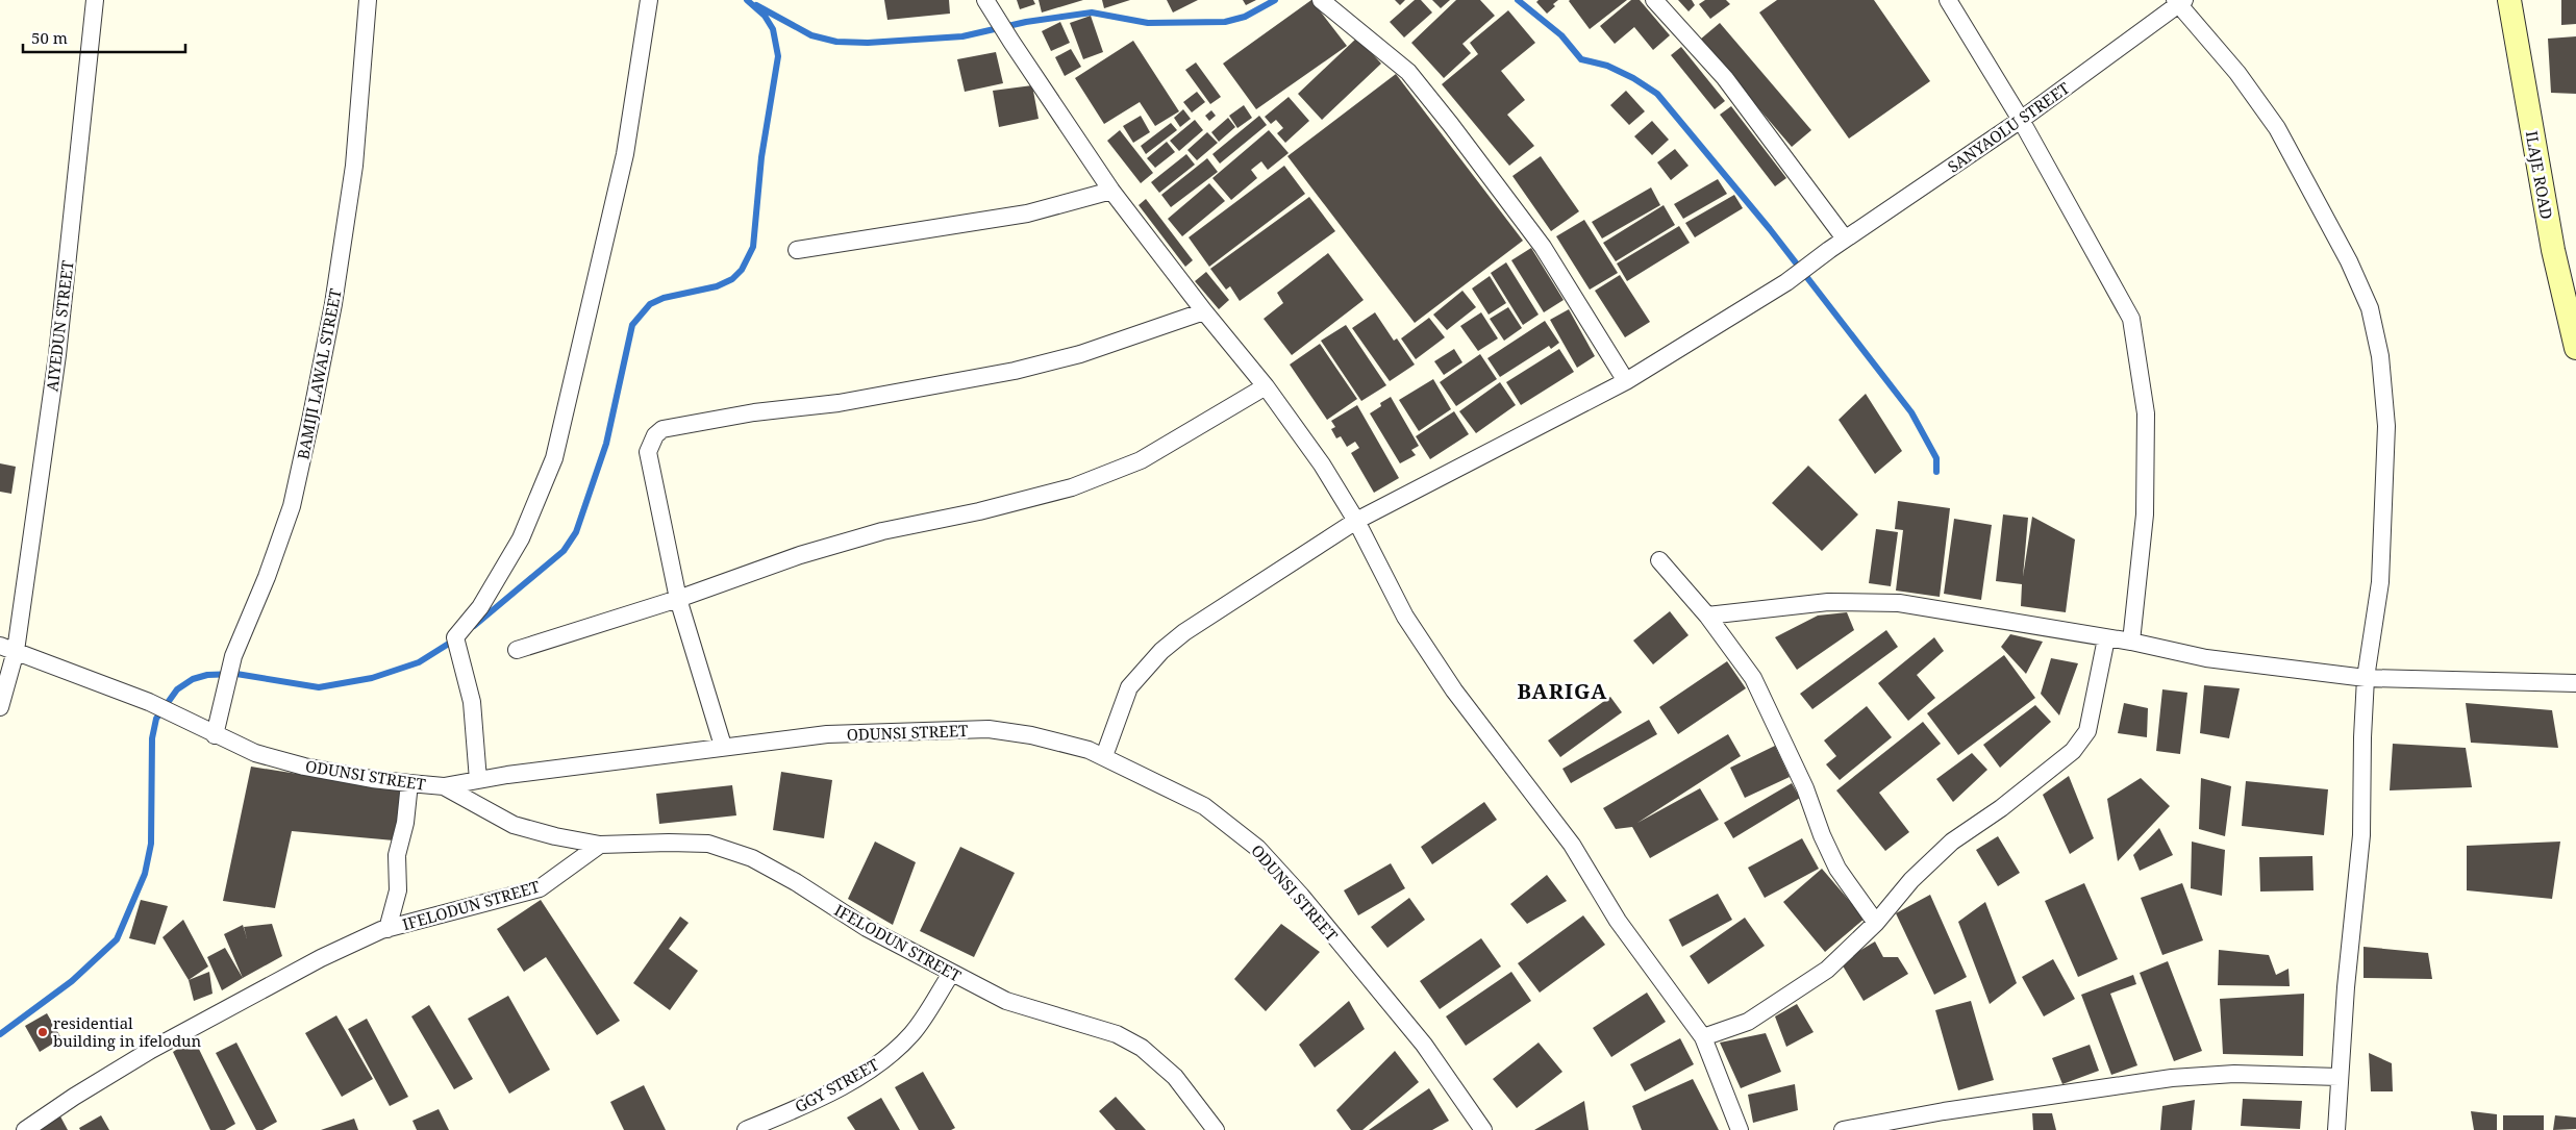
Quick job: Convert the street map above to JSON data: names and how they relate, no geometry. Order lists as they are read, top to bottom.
{
  "streets": {
    "street": [
      "SANYAOLU STREET",
      "ILAJE ROAD",
      "AIYEDUN STREET",
      "BAMIJI LAWAL STREET",
      "ODUNSI STREET",
      "IFELODUN STREET",
      "GGY STREET"
    ]
  },
  "crossings": [
    ["SANYAOLU STREET", "ODUNSI STREET"],
    ["AIYEDUN STREET", "ODUNSI STREET"],
    ["BAMIJI LAWAL STREET", "ODUNSI STREET"],
    ["IFELODUN STREET", "GGY STREET"]
  ],
  "districts": ["BARIGA"],
  "places": ["residential building in ifelodun"],
  "scale_bar": "50 m"
}
